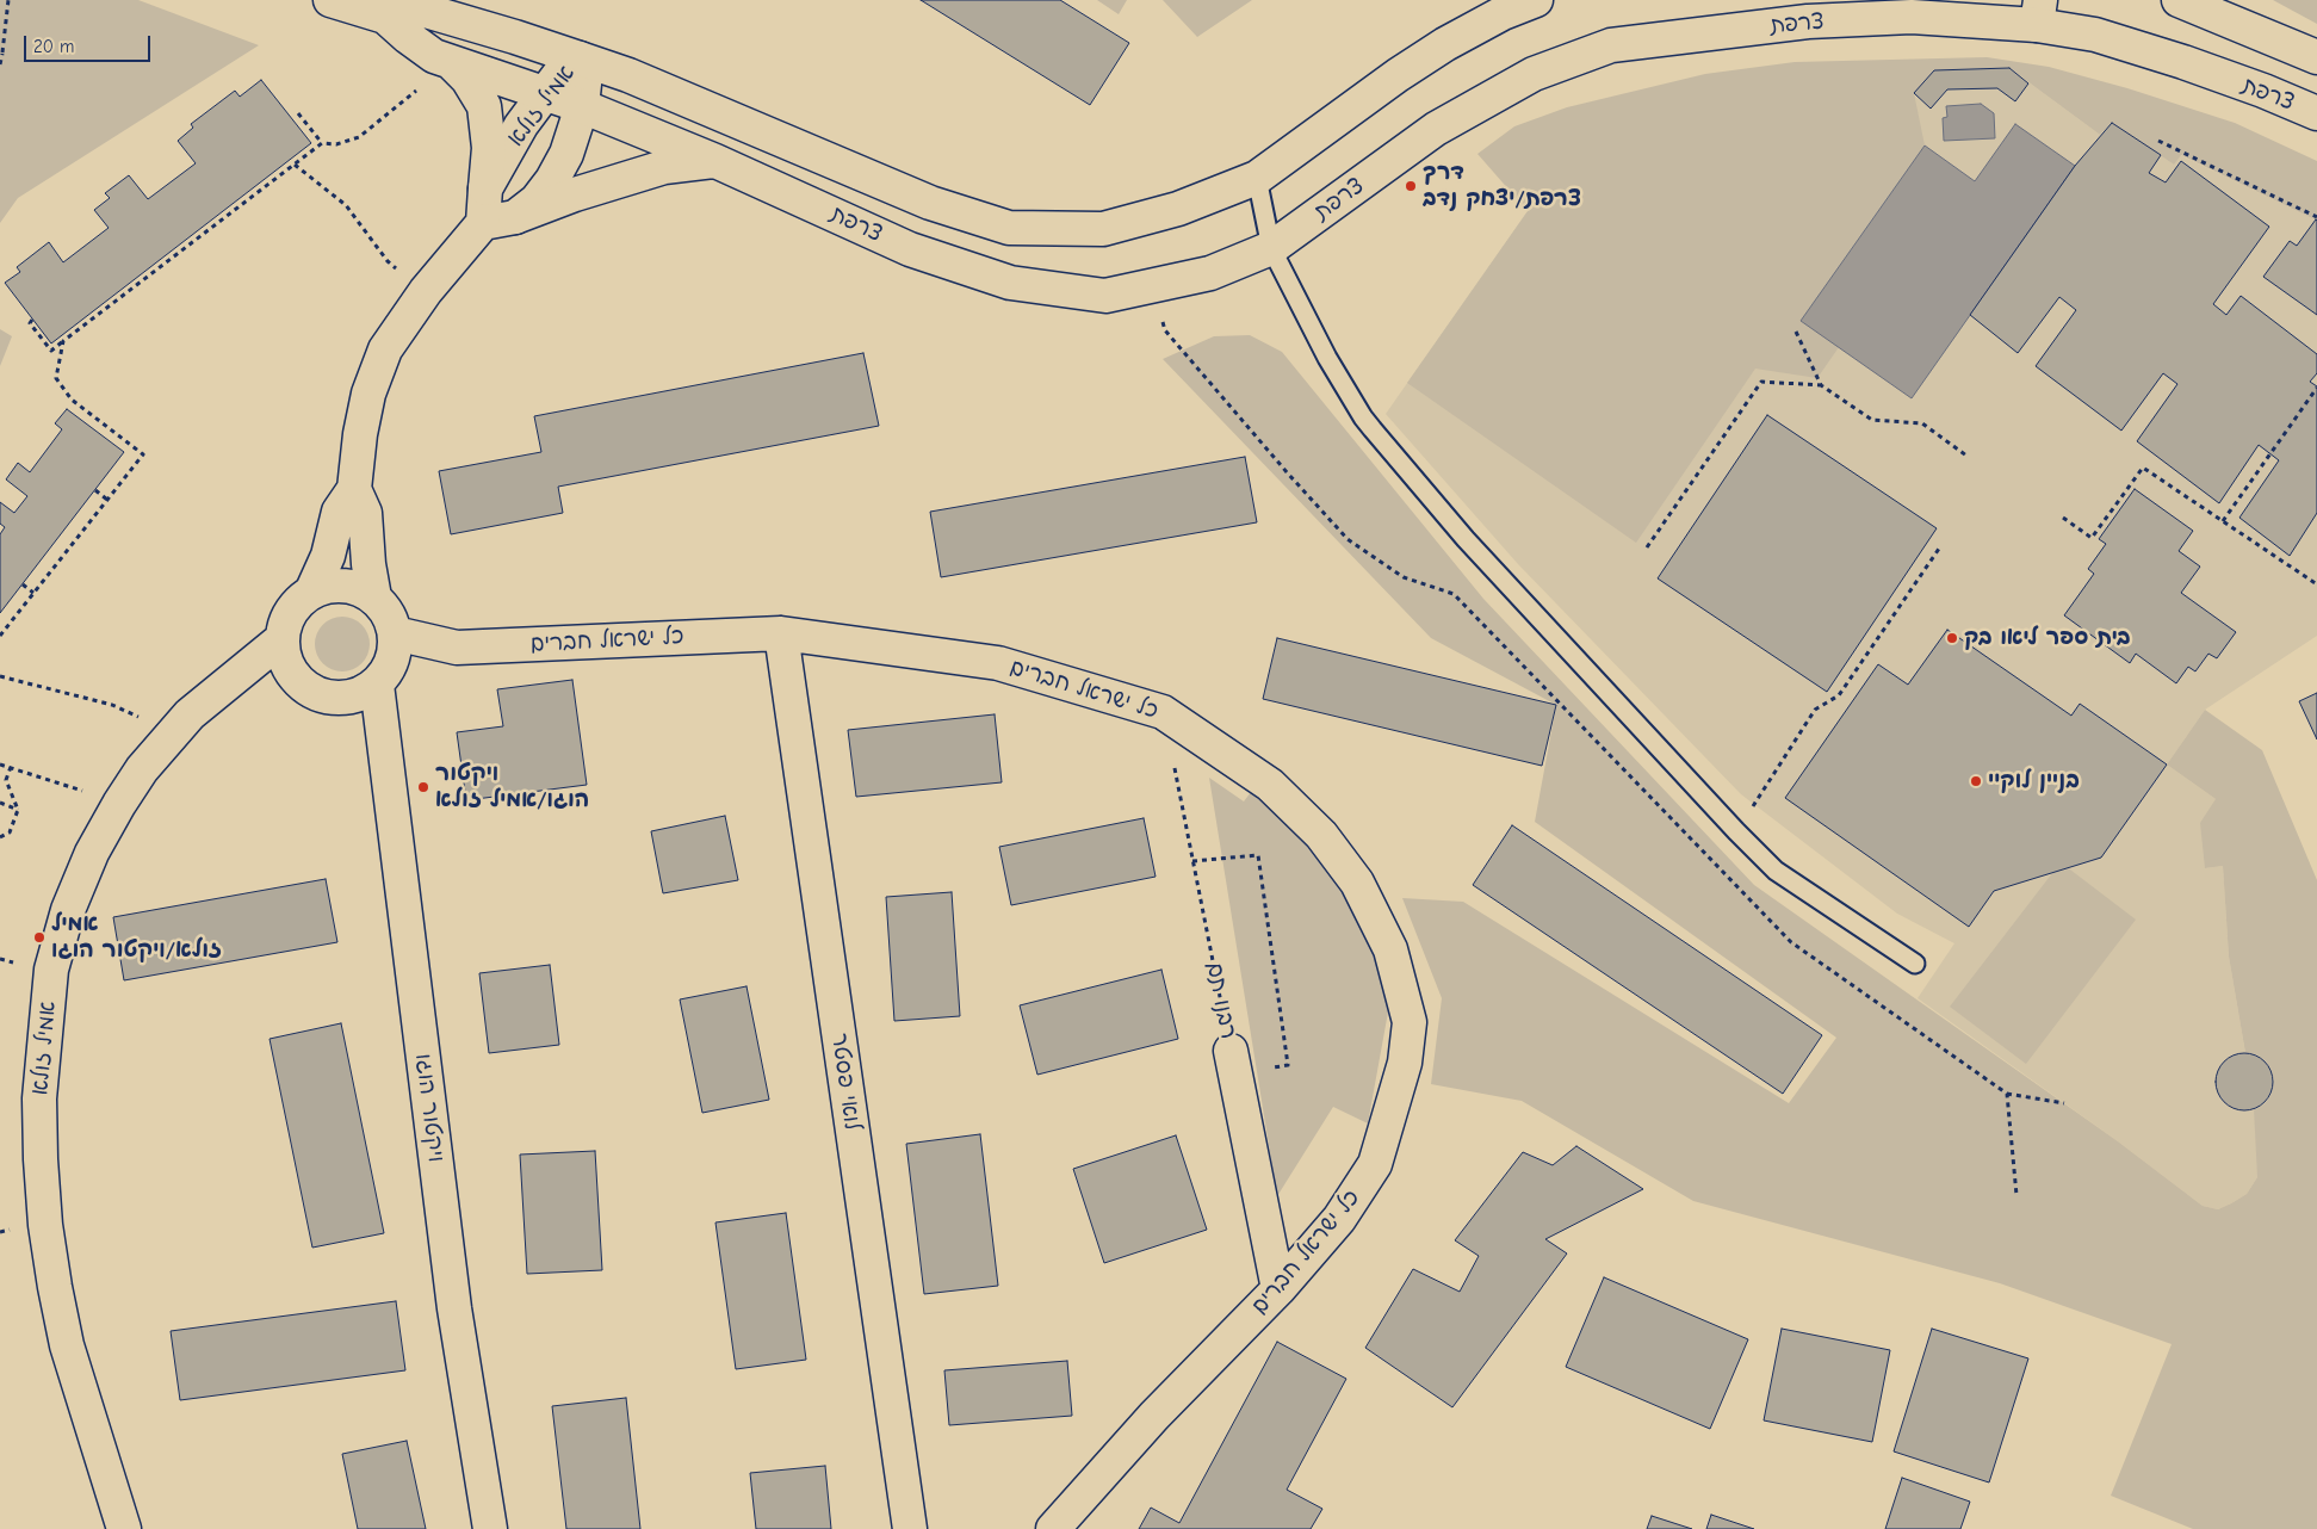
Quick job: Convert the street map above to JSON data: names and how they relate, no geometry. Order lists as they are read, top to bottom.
{
  "streets": {
    "street": [
      "צרפת",
      "אמיל זולא",
      "כל ישראל חברים",
      "לואי פסטר",
      "ויקטור הוגו"
    ],
    "path": ["רבנו תם"]
  },
  "crossings": [
    ["צרפת", "אמיל זולא"],
    ["אמיל זולא", "כל ישראל חברים"],
    ["אמיל זולא", "ויקטור הוגו"],
    ["כל ישראל חברים", "רבנו תם"],
    ["כל ישראל חברים", "לואי פסטר"],
    ["כל ישראל חברים", "ויקטור הוגו"]
  ],
  "places": [
    "דרך צרפת/יצחק נדב",
    "בית ספר ליאו בק",
    "בניין לוקיי",
    "ויקטור הוגו/אמיל זולא",
    "אמיל זולא/ויקטור הוגו"
  ],
  "scale_bar": "20 m"
}
